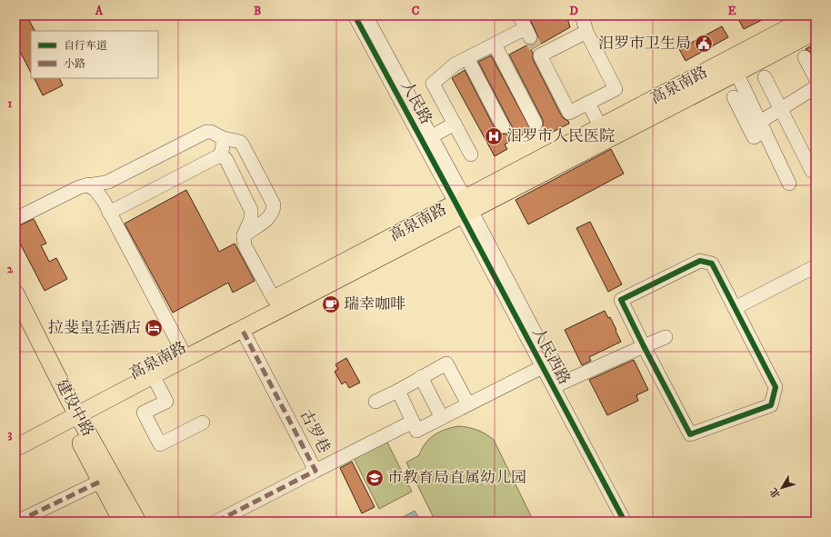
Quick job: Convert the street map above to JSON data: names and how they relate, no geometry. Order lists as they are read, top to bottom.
{
  "streets": {
    "main road": ["高泉南路", "建设中路"],
    "street": ["人民路", "人民西路", "古罗巷"]
  },
  "crossings": [
    ["高泉南路", "人民路"],
    ["高泉南路", "人民西路"],
    ["高泉南路", "建设中路"],
    ["高泉南路", "古罗巷"],
    ["人民路", "人民西路"]
  ],
  "places": {
    "public building": ["汨罗市卫生局"],
    "hospital": ["汨罗市人民医院"],
    "cafe": ["瑞幸咖啡"],
    "hotel": ["拉斐皇廷酒店"],
    "school or university": ["市教育局直属幼儿园"]
  },
  "legend": ["自行车道", "小路"],
  "north": "bottom left",
  "grid": {
    "columns": [
      "A",
      "B",
      "C",
      "D",
      "E"
    ],
    "rows": ["1", "2", "3"]
  }
}
